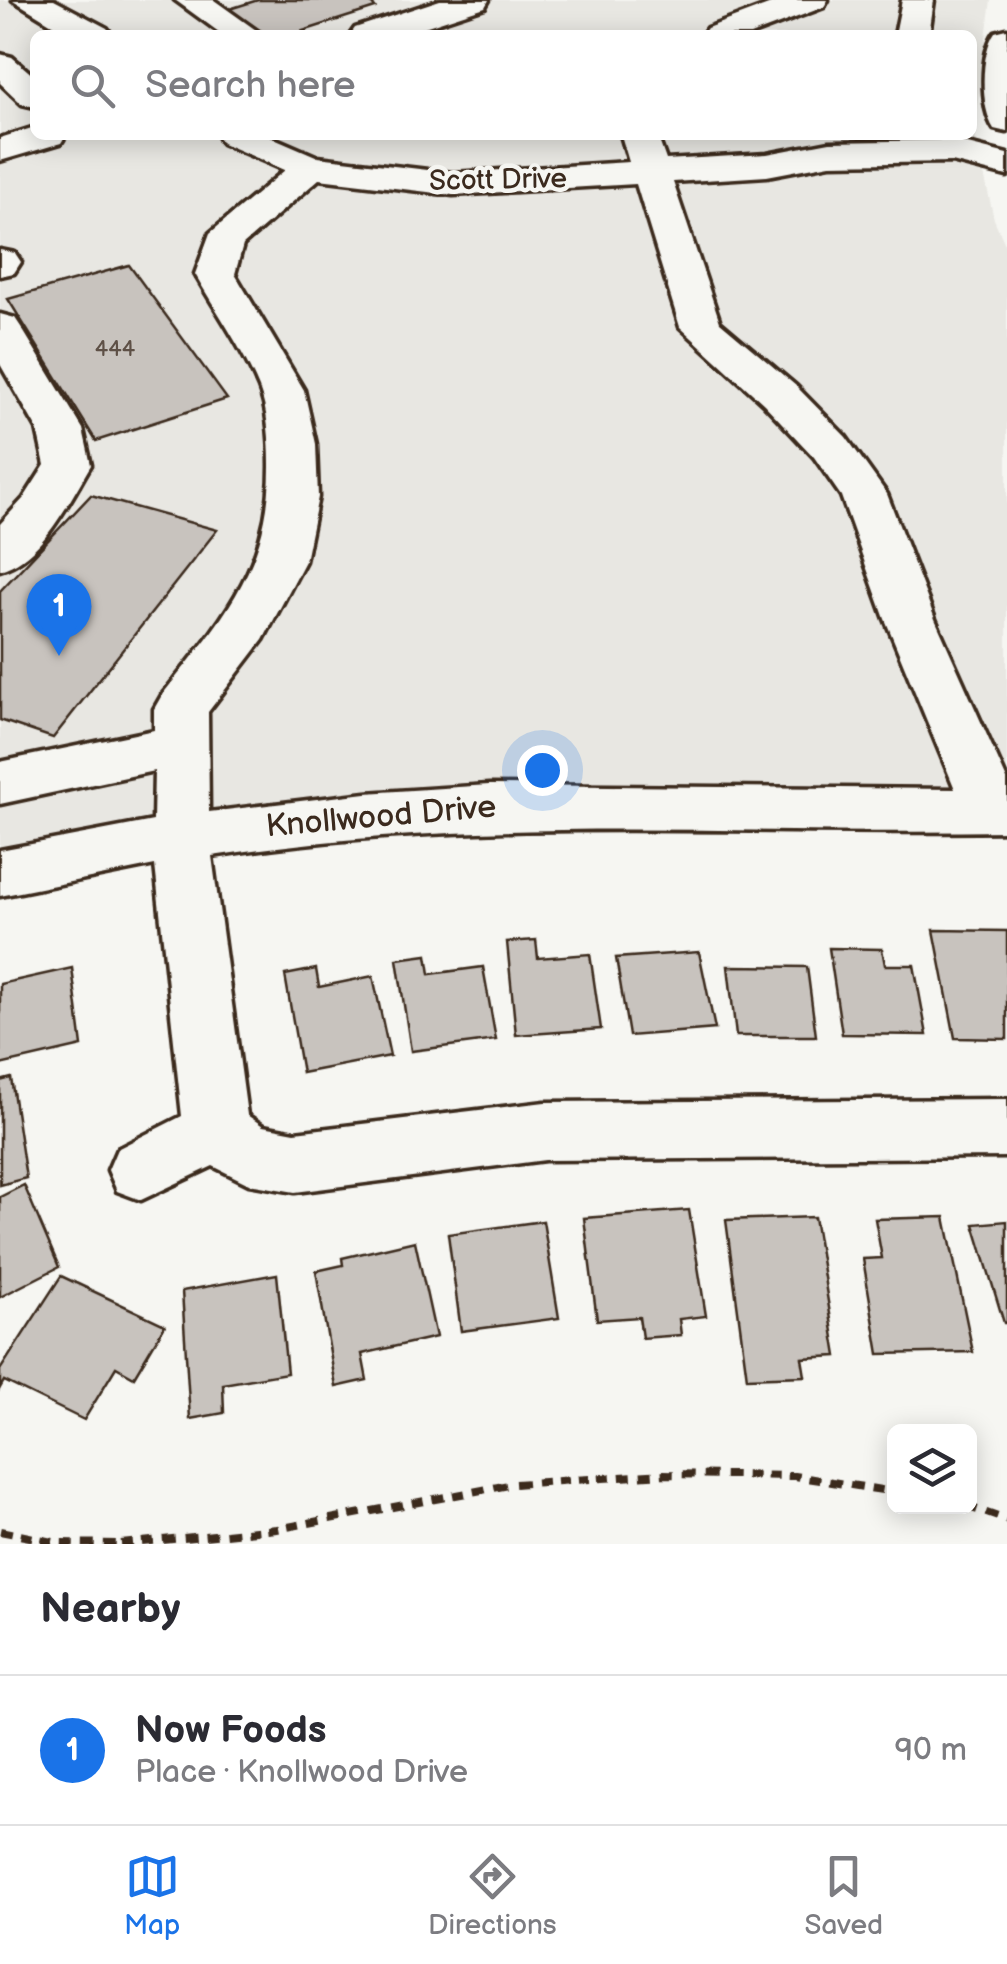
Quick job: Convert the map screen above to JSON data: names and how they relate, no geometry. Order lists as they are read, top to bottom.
{
  "streets": {
    "street": ["Scott Drive", "Knollwood Drive"]
  },
  "house_numbers": ["444"],
  "page": {
    "search": "Search here",
    "pins": "1",
    "heading": "Nearby",
    "list": [
      {
        "mark": "1",
        "name": "Now Foods",
        "note": "Place · Knollwood Drive",
        "value": "90 m"
      }
    ],
    "nav": ["Map", "Directions", "Saved"]
  }
}
